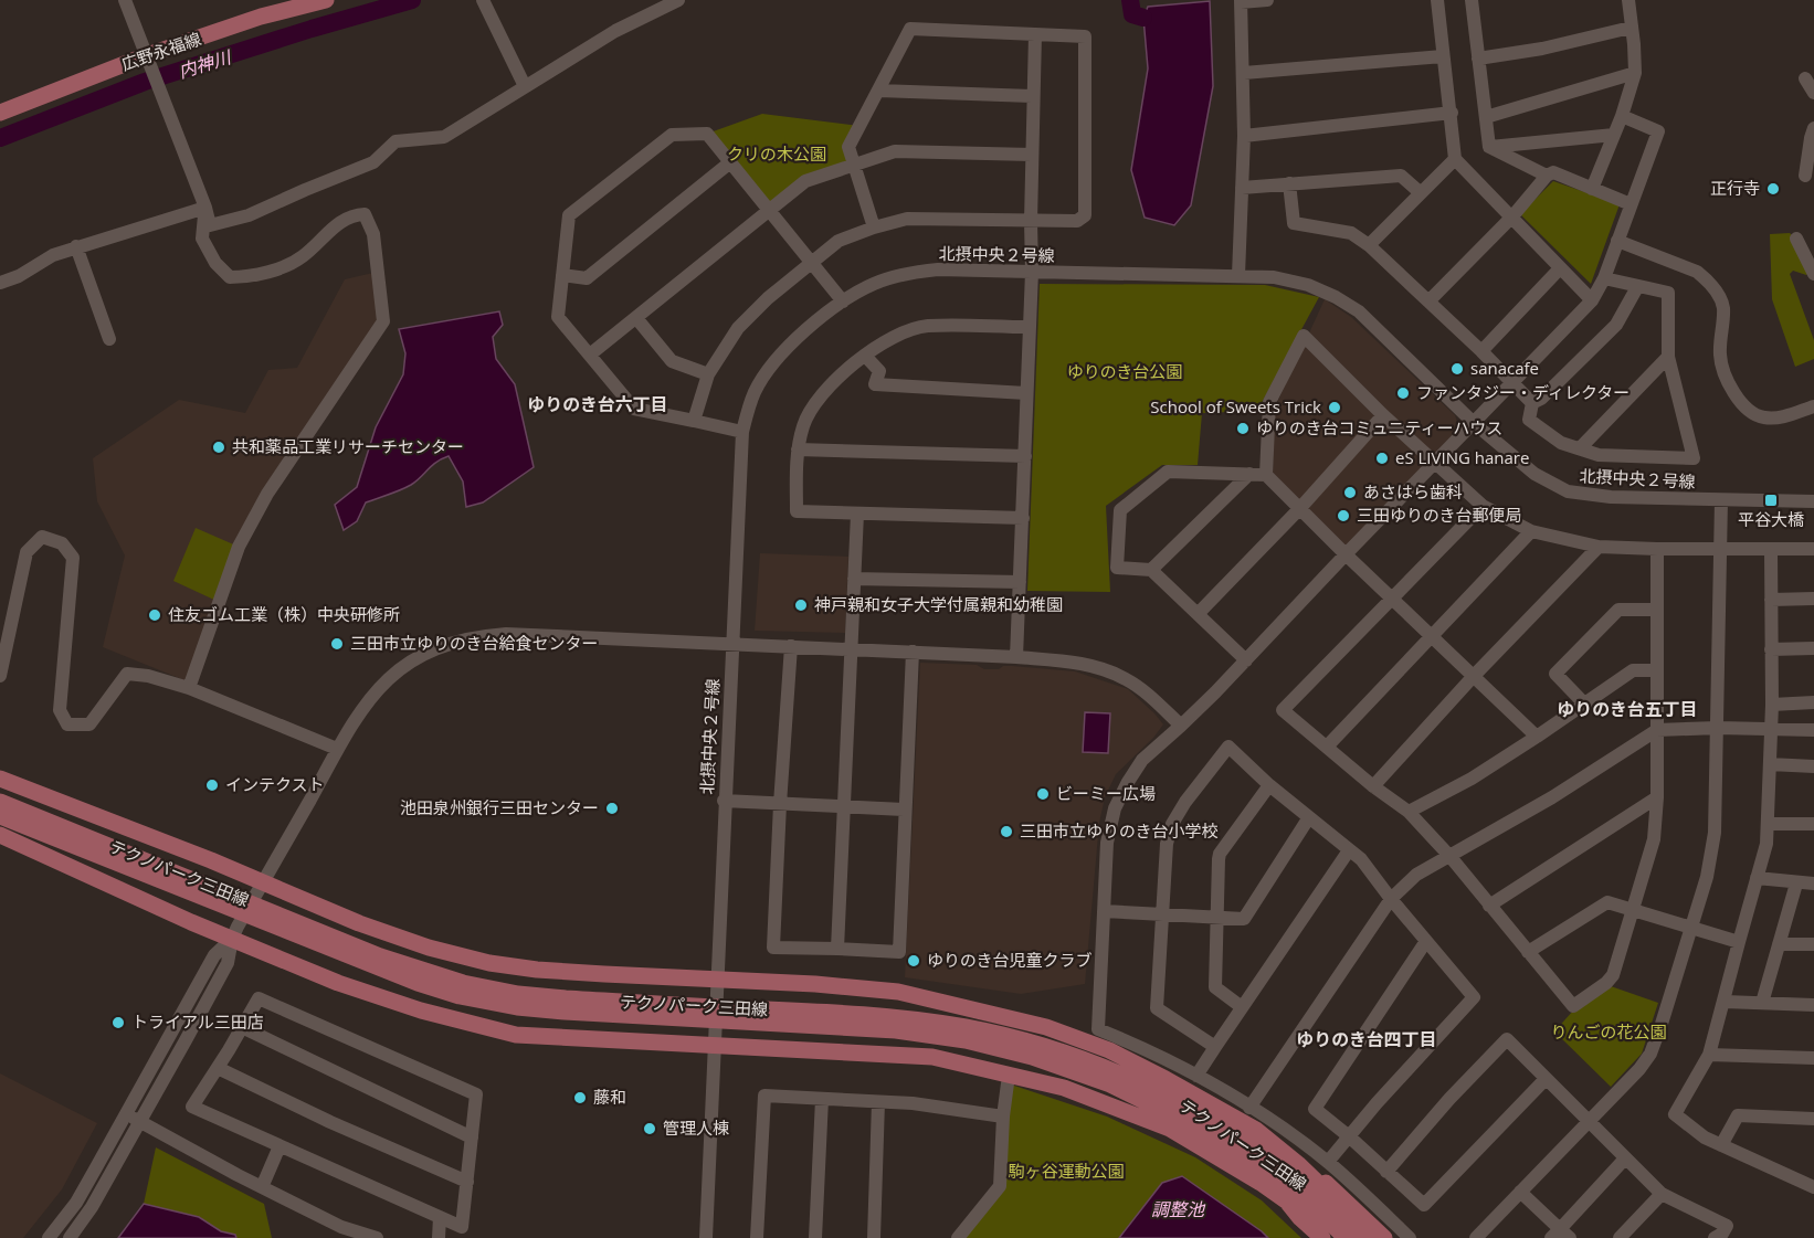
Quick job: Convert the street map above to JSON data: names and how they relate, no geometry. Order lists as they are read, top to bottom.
{
  "streets": {
    "main road": ["広野永福線", "テクノパーク三田線"],
    "street": ["北摂中央２号線"]
  },
  "districts": ["ゆりのき台六丁目", "ゆりのき台五丁目", "ゆりのき台四丁目"],
  "water": ["内神川", "調整池"],
  "parks": [
    "クリの木公園",
    "ゆりのき台公園",
    "りんごの花公園",
    "駒ヶ谷運動公園"
  ],
  "places": {
    "other": [
      "正行寺",
      "sanacafe",
      "ファンタジー・ディレクター",
      "School of Sweets Trick",
      "ゆりのき台コミュニティーハウス",
      "共和薬品工業リサーチセンター",
      "eS LIVING hanare",
      "あさはら歯科",
      "三田ゆりのき台郵便局",
      "神戸親和女子大学付属親和幼稚園",
      "住友ゴム工業（株）中央研修所",
      "三田市立ゆりのき台給食センター",
      "インテクスト",
      "ビーミー広場",
      "池田泉州銀行三田センター",
      "三田市立ゆりのき台小学校",
      "ゆりのき台児童クラブ",
      "トライアル三田店",
      "藤和",
      "管理人棟"
    ],
    "transit": ["平谷大橋"]
  }
}
